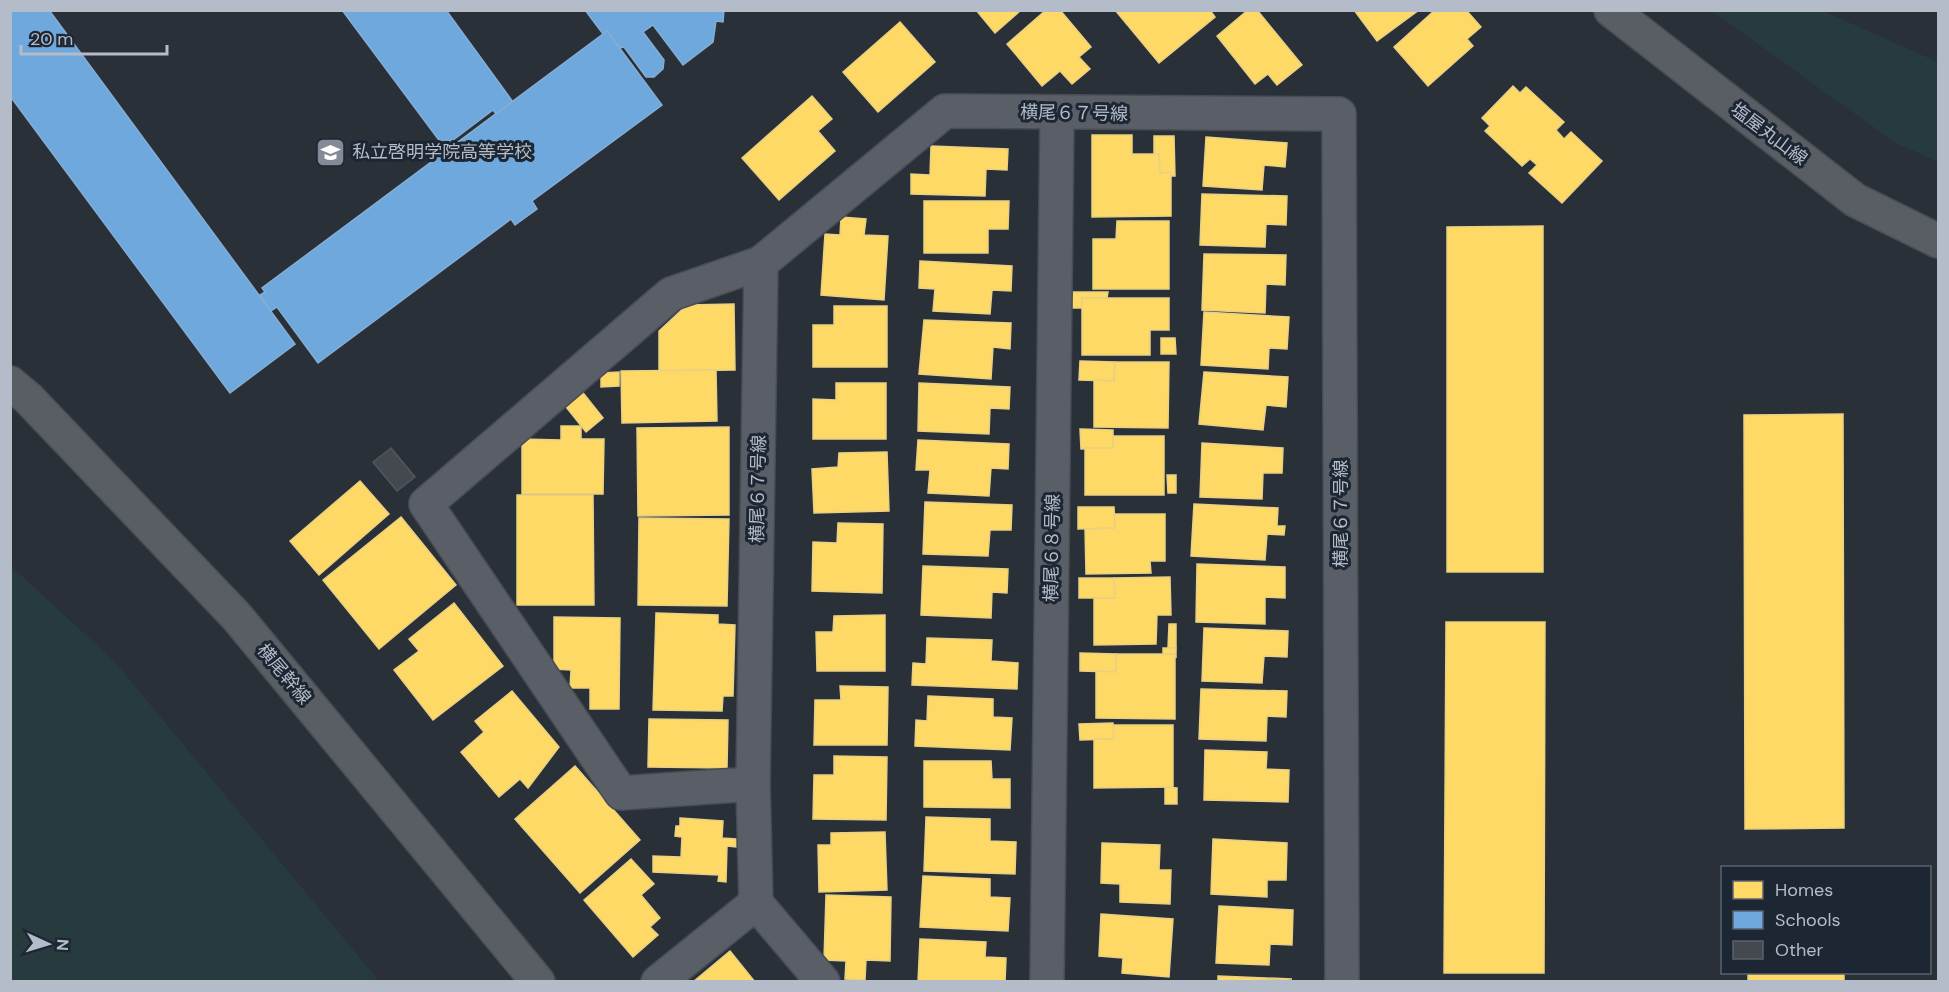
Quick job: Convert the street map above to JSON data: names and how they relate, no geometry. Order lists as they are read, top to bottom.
{
  "streets": {
    "street": [
      "横尾６７号線",
      "塩屋丸山線",
      "横尾６８号線",
      "横尾幹線"
    ]
  },
  "crossings": [
    ["横尾６７号線", "横尾６８号線"]
  ],
  "places": {
    "school or university": ["私立啓明学院高等学校"]
  },
  "legend": ["Homes", "Schools", "Other"],
  "scale_bar": "20 m",
  "north": "right"
}
